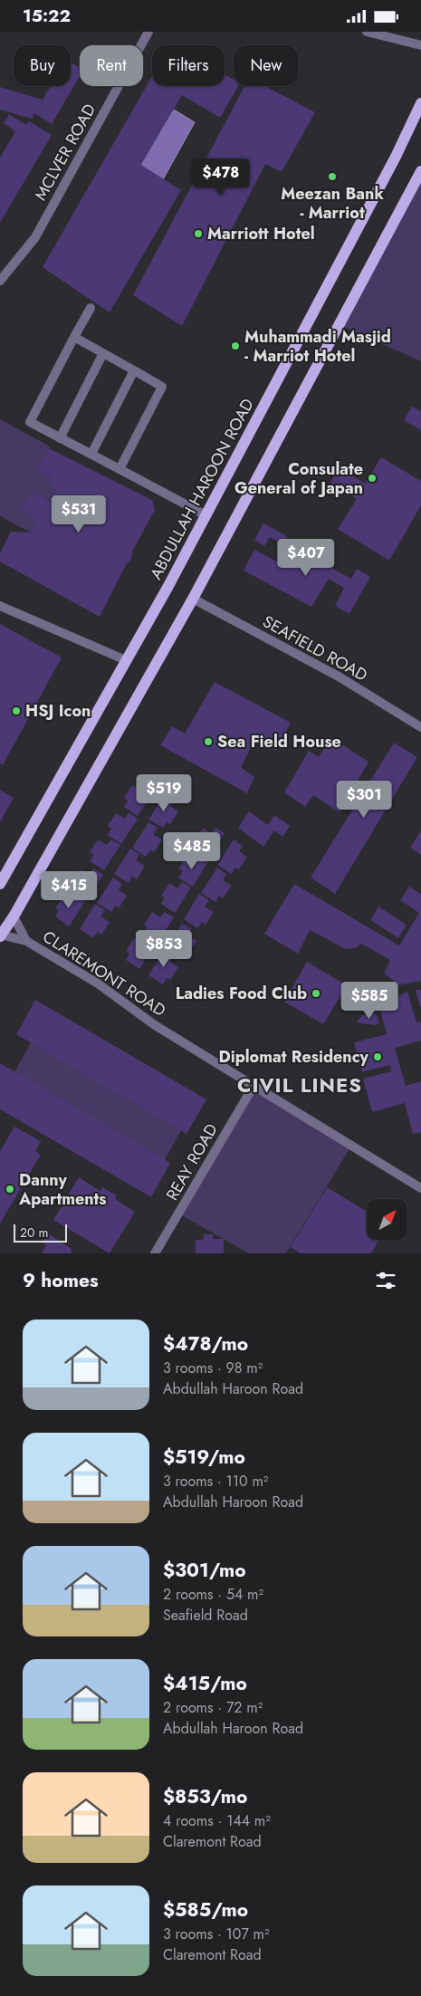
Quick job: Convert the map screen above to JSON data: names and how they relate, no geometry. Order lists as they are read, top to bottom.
{
  "streets": {
    "main road": ["ABDULLAH HAROON ROAD"],
    "street": [
      "MCLVER ROAD",
      "SEAFIELD ROAD",
      "CLAREMONT ROAD",
      "REAY ROAD"
    ]
  },
  "crossings": [
    ["CLAREMONT ROAD", "REAY ROAD"]
  ],
  "districts": ["CIVIL LINES"],
  "places": [
    "Meezan Bank - Marriot",
    "Marriott Hotel",
    "Muhammadi Masjid - Marriot Hotel",
    "Consulate General of Japan",
    "HSJ Icon",
    "Sea Field House",
    "Ladies Food Club",
    "Diplomat Residency",
    "Danny Apartments"
  ],
  "scale_bar": "20 m",
  "north": "top right",
  "page": {
    "status": "15:22",
    "chip": [
      "Buy",
      "Rent",
      "Filters",
      "New"
    ],
    "price": [
      "$478",
      "$531",
      "$407",
      "$519",
      "$301",
      "$485",
      "$415",
      "$853",
      "$585"
    ],
    "scale": "20 m",
    "heading": "9 homes",
    "list": [
      {
        "name": "$478/mo",
        "note": "3 rooms · 98 m² · Abdullah Haroon Road"
      },
      {
        "name": "$519/mo",
        "note": "3 rooms · 110 m² · Abdullah Haroon Road"
      },
      {
        "name": "$301/mo",
        "note": "2 rooms · 54 m² · Seafield Road"
      },
      {
        "name": "$415/mo",
        "note": "2 rooms · 72 m² · Abdullah Haroon Road"
      },
      {
        "name": "$853/mo",
        "note": "4 rooms · 144 m² · Claremont Road"
      },
      {
        "name": "$585/mo",
        "note": "3 rooms · 107 m² · Claremont Road"
      }
    ]
  }
}
